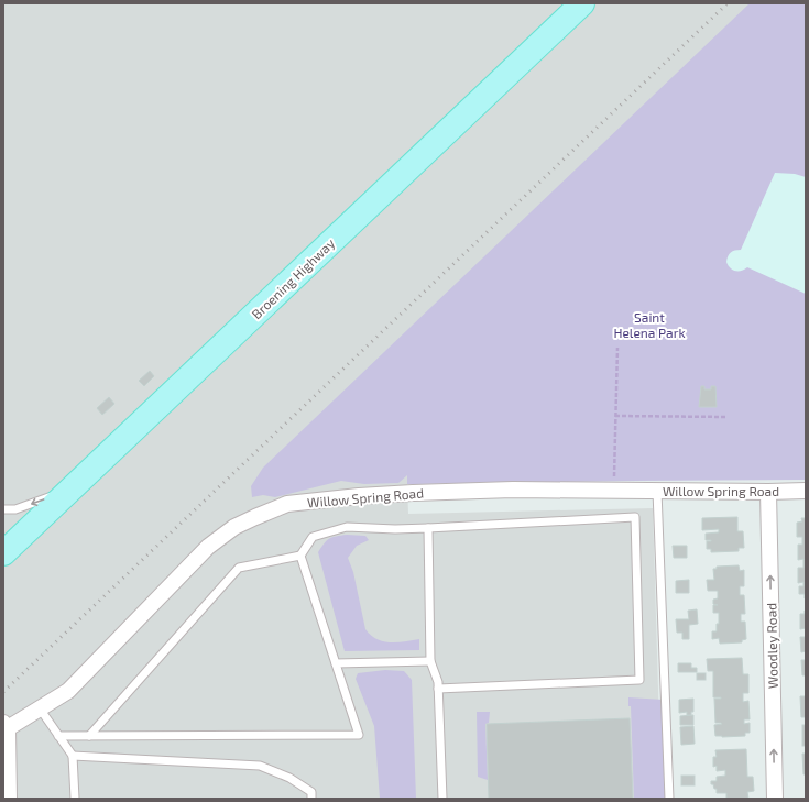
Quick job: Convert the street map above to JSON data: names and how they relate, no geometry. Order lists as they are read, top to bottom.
{
  "streets": {
    "main road": ["Broening Highway"],
    "street": ["Willow Spring Road", "Woodley Road"]
  },
  "crossings": [
    ["Willow Spring Road", "Woodley Road"]
  ],
  "one_way": ["Woodley Road"],
  "parks": ["Saint Helena Park"]
}
